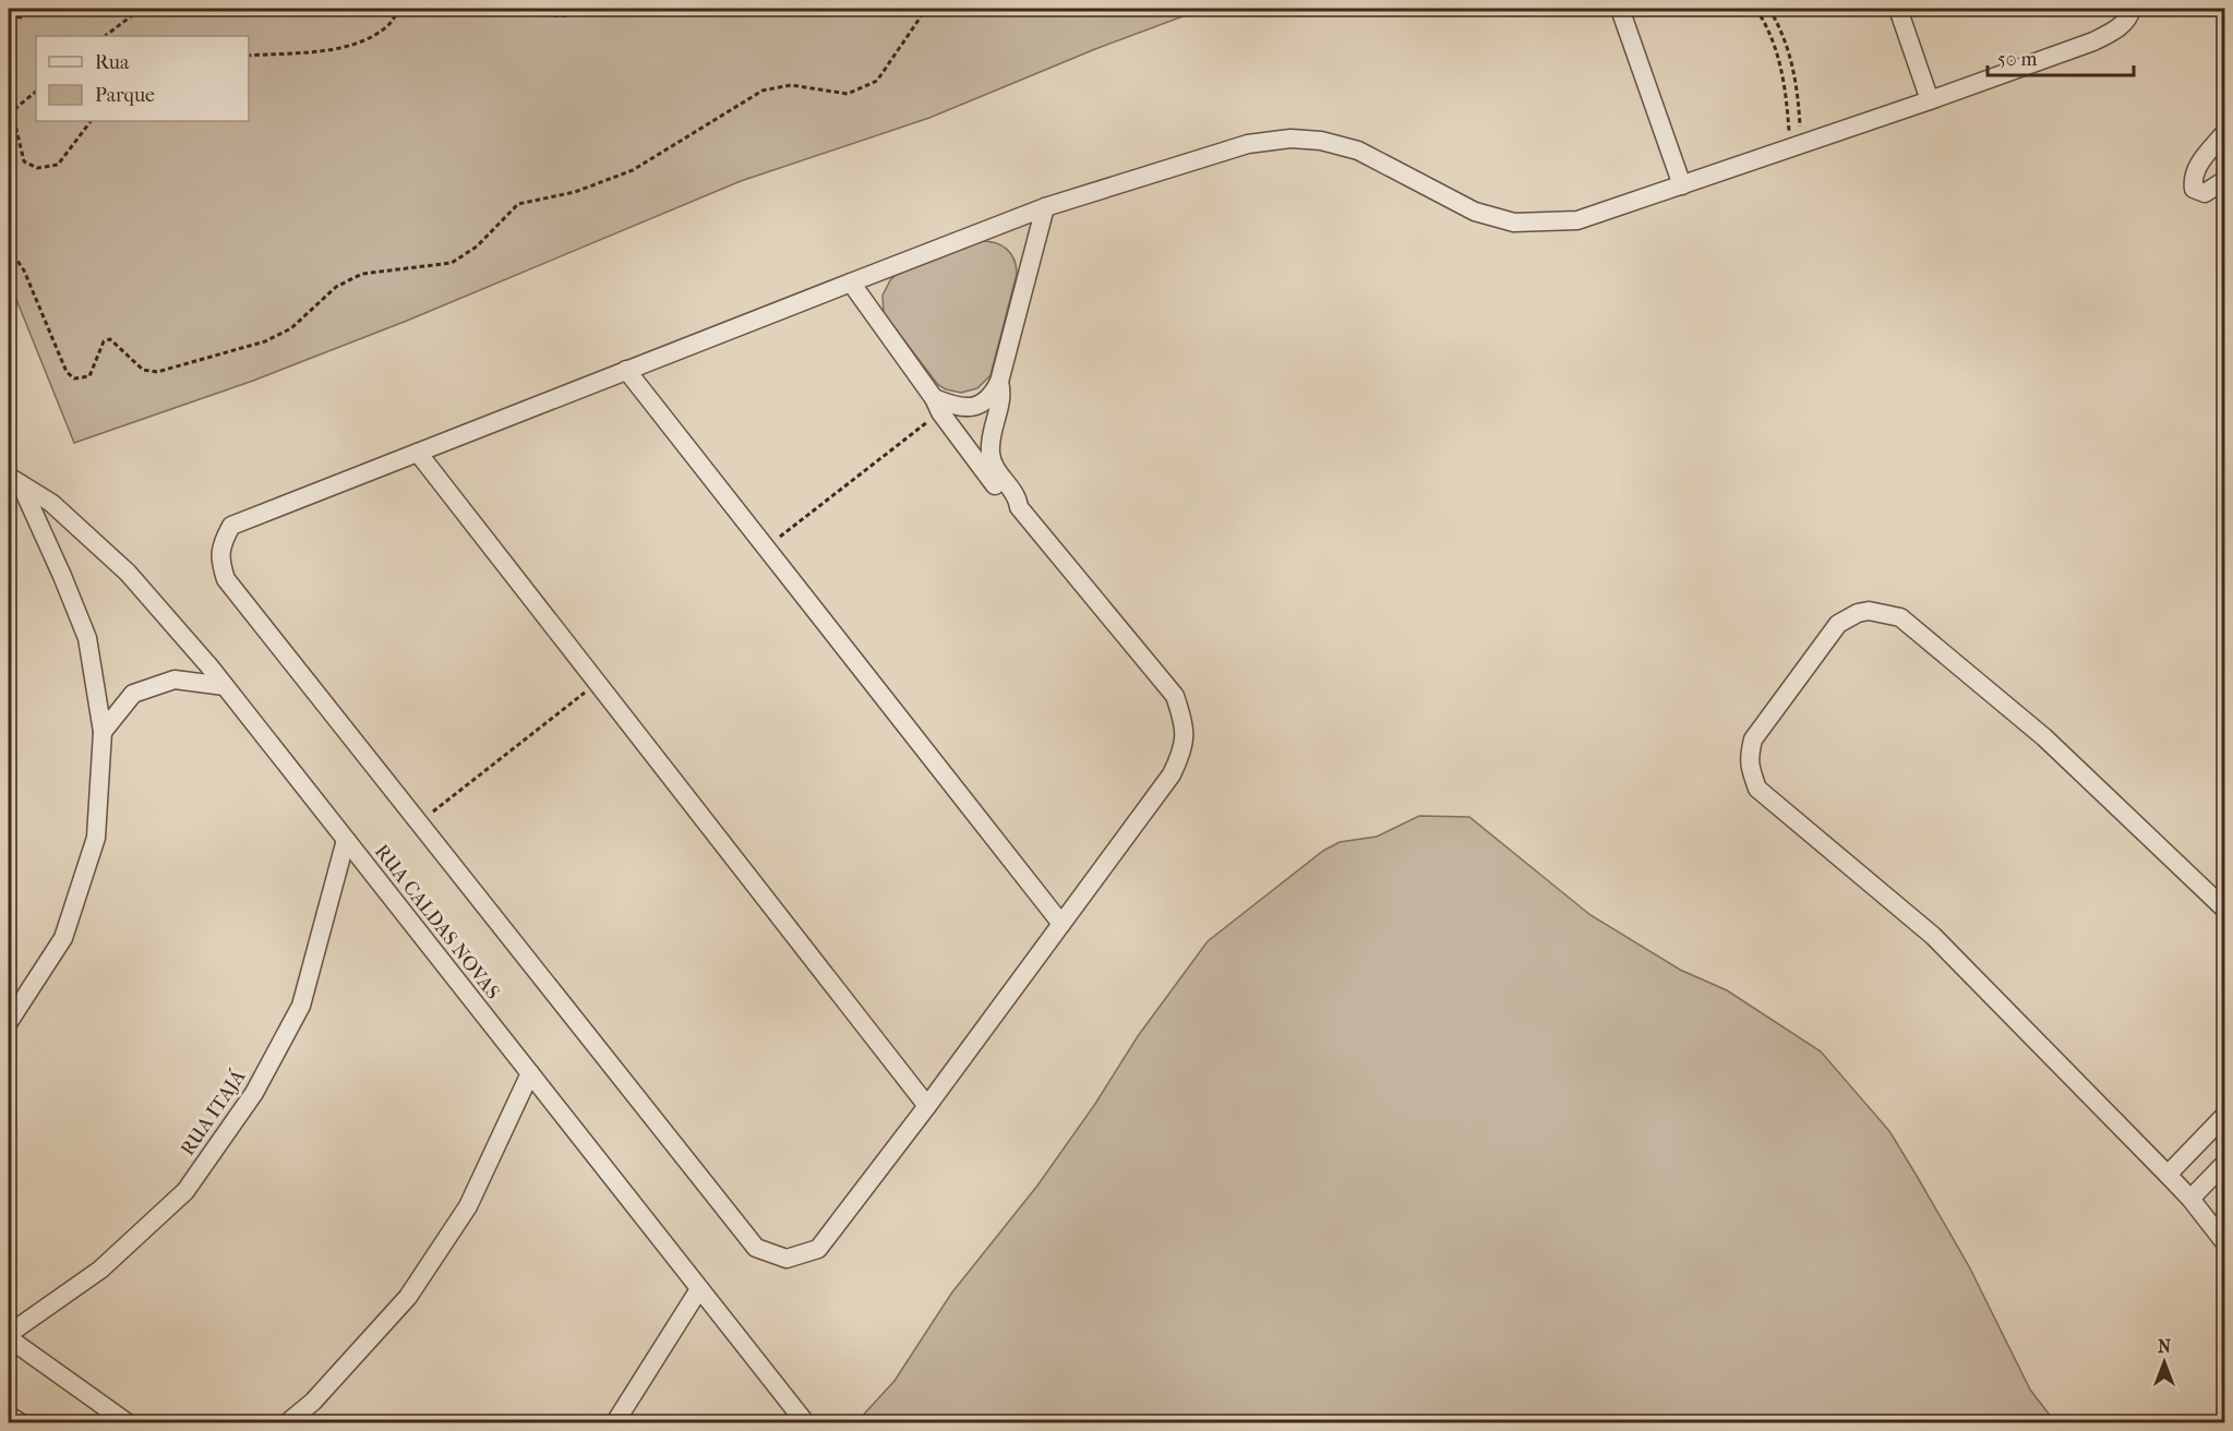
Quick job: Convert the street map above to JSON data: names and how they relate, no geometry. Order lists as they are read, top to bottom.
{
  "streets": {
    "street": ["RUA CALDAS NOVAS", "RUA ITAJÁ"]
  },
  "crossings": [
    ["RUA CALDAS NOVAS", "RUA ITAJÁ"]
  ],
  "legend": ["Rua", "Parque"],
  "scale_bar": "50 m",
  "north": "top"
}
